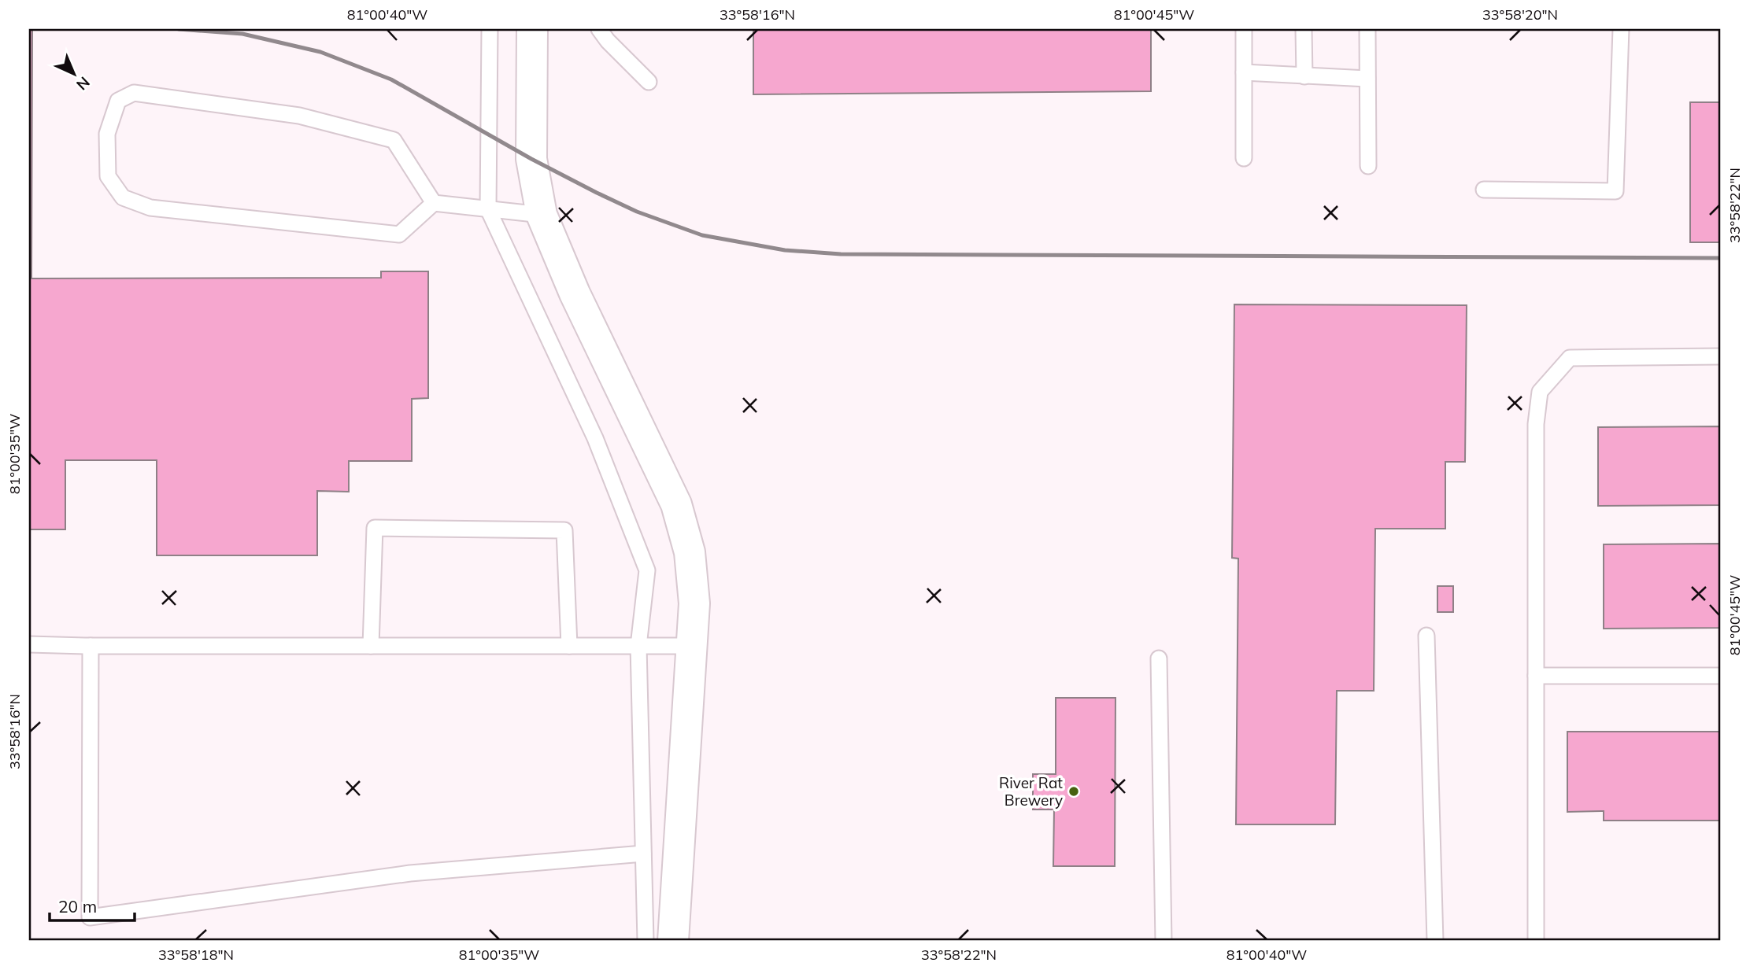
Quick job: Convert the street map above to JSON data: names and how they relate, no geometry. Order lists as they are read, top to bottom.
{
  "places": ["River Rat Brewery"],
  "scale_bar": "20 m",
  "north": "bottom right",
  "coordinates": [
    "81°00'40\"W",
    "33°58'16\"N",
    "81°00'45\"W",
    "33°58'20\"N",
    "33°58'22\"N",
    "81°00'35\"W",
    "33°58'18\"N"
  ]
}
